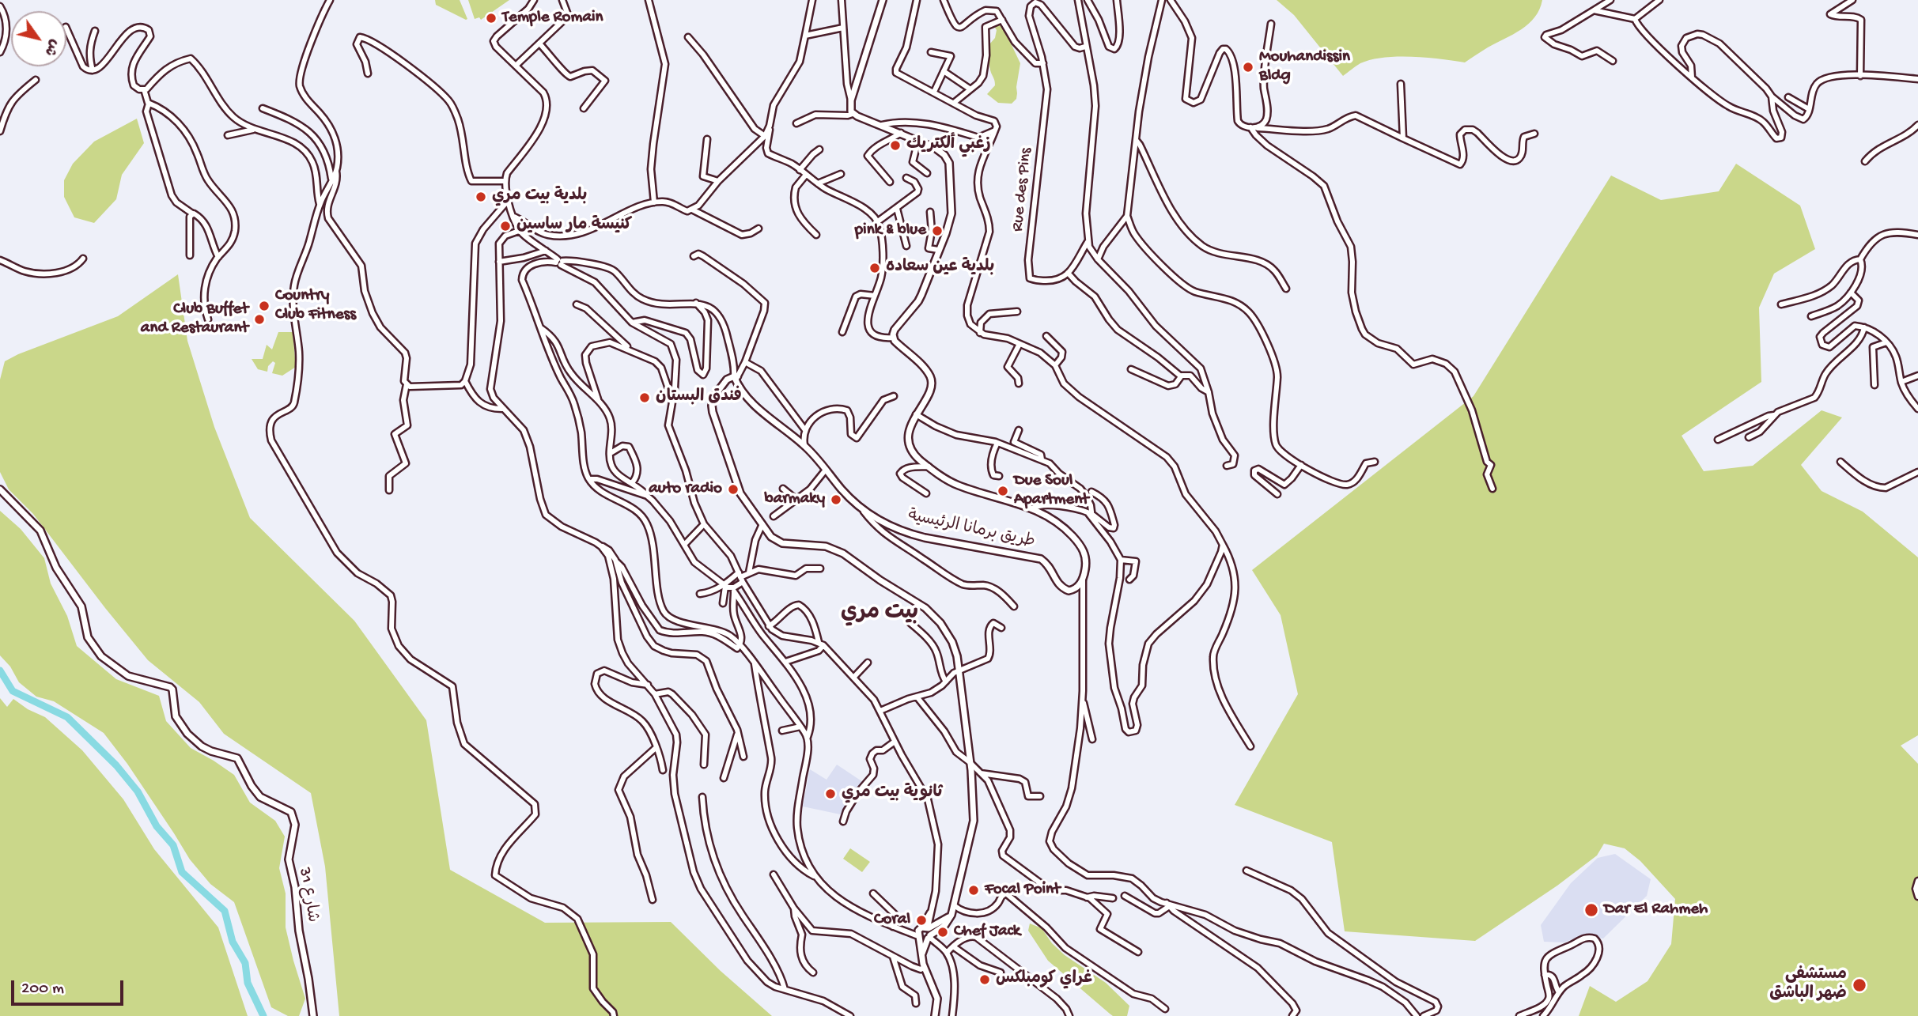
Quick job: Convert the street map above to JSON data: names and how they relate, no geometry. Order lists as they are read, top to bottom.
{
  "streets": {
    "main road": ["طريق برمانا الرئيسية", "شارع 31"],
    "street": ["Rue des Pins"]
  },
  "districts": ["بيت مري"],
  "places": [
    "Temple Romain",
    "Mouhandissin Bldg",
    "زغبي ألكتريك",
    "بلدية بيت مري",
    "كنيسة مار ساسين",
    "pink & blue",
    "بلدية عين سعاده",
    "Country Club Fitness",
    "Club Buffet and Restaurant",
    "فندق البستان",
    "auto radio",
    "Due Soul Apartment",
    "barmaky",
    "ثانوية بيت مري",
    "Focal Point",
    "Dar El Rahmeh",
    "Coral",
    "Chef Jack",
    "غراي كومبلكس",
    "مستشفى ضهر الباشق"
  ],
  "scale_bar": "200 m",
  "north": "bottom right"
}
